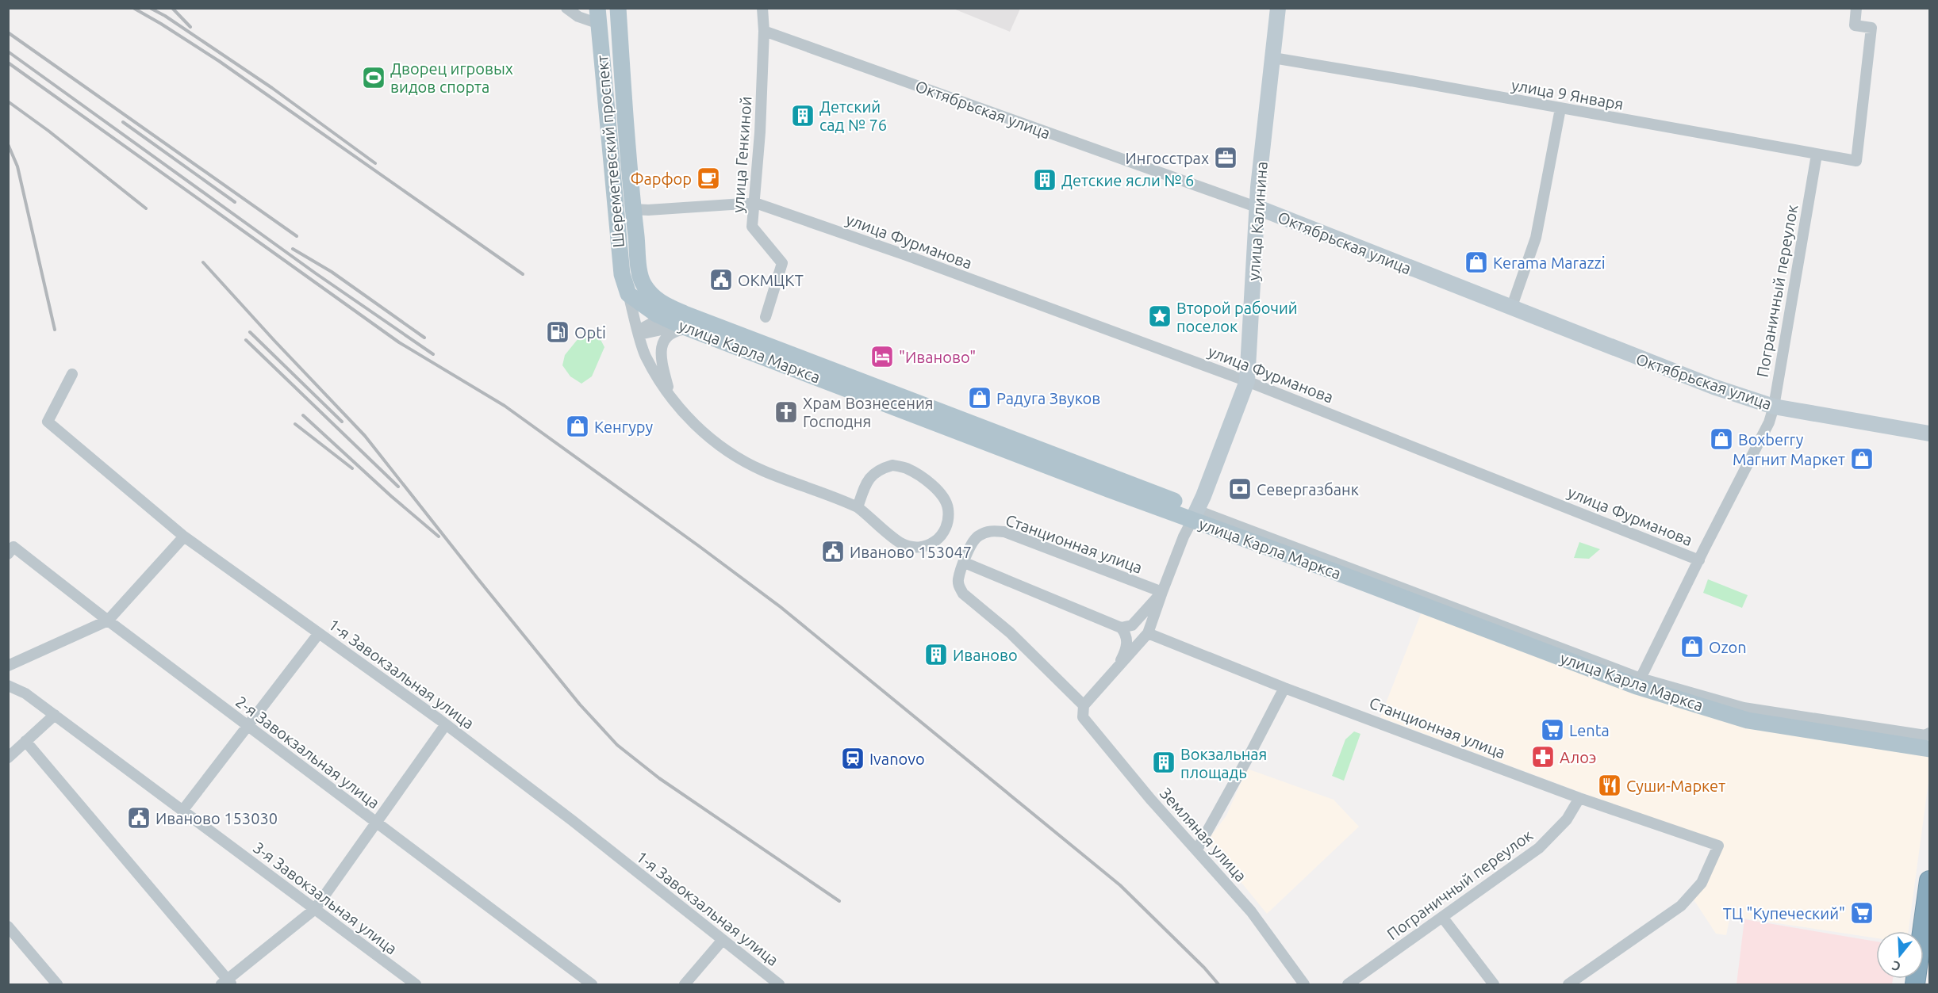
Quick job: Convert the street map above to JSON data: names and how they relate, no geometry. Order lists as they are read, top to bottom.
{
  "streets": {
    "main road": [
      "Октябрьская улица",
      "Шереметевский проспект",
      "улица Калинина",
      "улица Карла Маркса"
    ],
    "street": [
      "улица 9 Января",
      "улица Генкиной",
      "улица Фурманова",
      "Пограничный переулок",
      "Станционная улица",
      "1-я Завокзальная улица",
      "2-я Завокзальная улица",
      "Земляная улица",
      "3-я Завокзальная улица"
    ]
  },
  "crossings": [
    ["улица 9 Января", "улица Калинина"],
    ["улица 9 Января", "Пограничный переулок"],
    ["Октябрьская улица", "улица Генкиной"],
    ["Октябрьская улица", "улица Калинина"],
    ["Октябрьская улица", "Пограничный переулок"],
    ["Шереметевский проспект", "улица Фурманова"],
    ["Шереметевский проспект", "улица Карла Маркса"],
    ["улица Генкиной", "улица Фурманова"],
    ["улица Калинина", "улица Фурманова"],
    ["улица Калинина", "улица Карла Маркса"],
    ["улица Фурманова", "Пограничный переулок"],
    ["Пограничный переулок", "улица Карла Маркса"],
    ["Пограничный переулок", "Станционная улица"]
  ],
  "places": {
    "sports": ["Дворец игровых видов спорта"],
    "building": [
      "Детский сад № 76",
      "Детские ясли № 6",
      "Иваново",
      "Вокзальная площадь"
    ],
    "office": ["Ингосстрах"],
    "cafe": ["Фарфор"],
    "shop": [
      "Kerama Marazzi",
      "Радуга Звуков",
      "Кенгуру",
      "Boxberry",
      "Магнит Маркет",
      "Ozon"
    ],
    "public building": ["ОКМЦКТ", "Иваново 153047", "Иваново 153030"],
    "place": ["Второй рабочий поселок"],
    "fuel station": ["Opti"],
    "hotel": ["\"Иваново\""],
    "church": ["Храм Вознесения Господня"],
    "bank": ["Севергазбанк"],
    "supermarket": ["Lenta", "ТЦ \"Купеческий\""],
    "pharmacy": ["Алоэ"],
    "station": ["Ivanovo"],
    "restaurant": ["Суши-Маркет"]
  },
  "north": "bottom"
}
